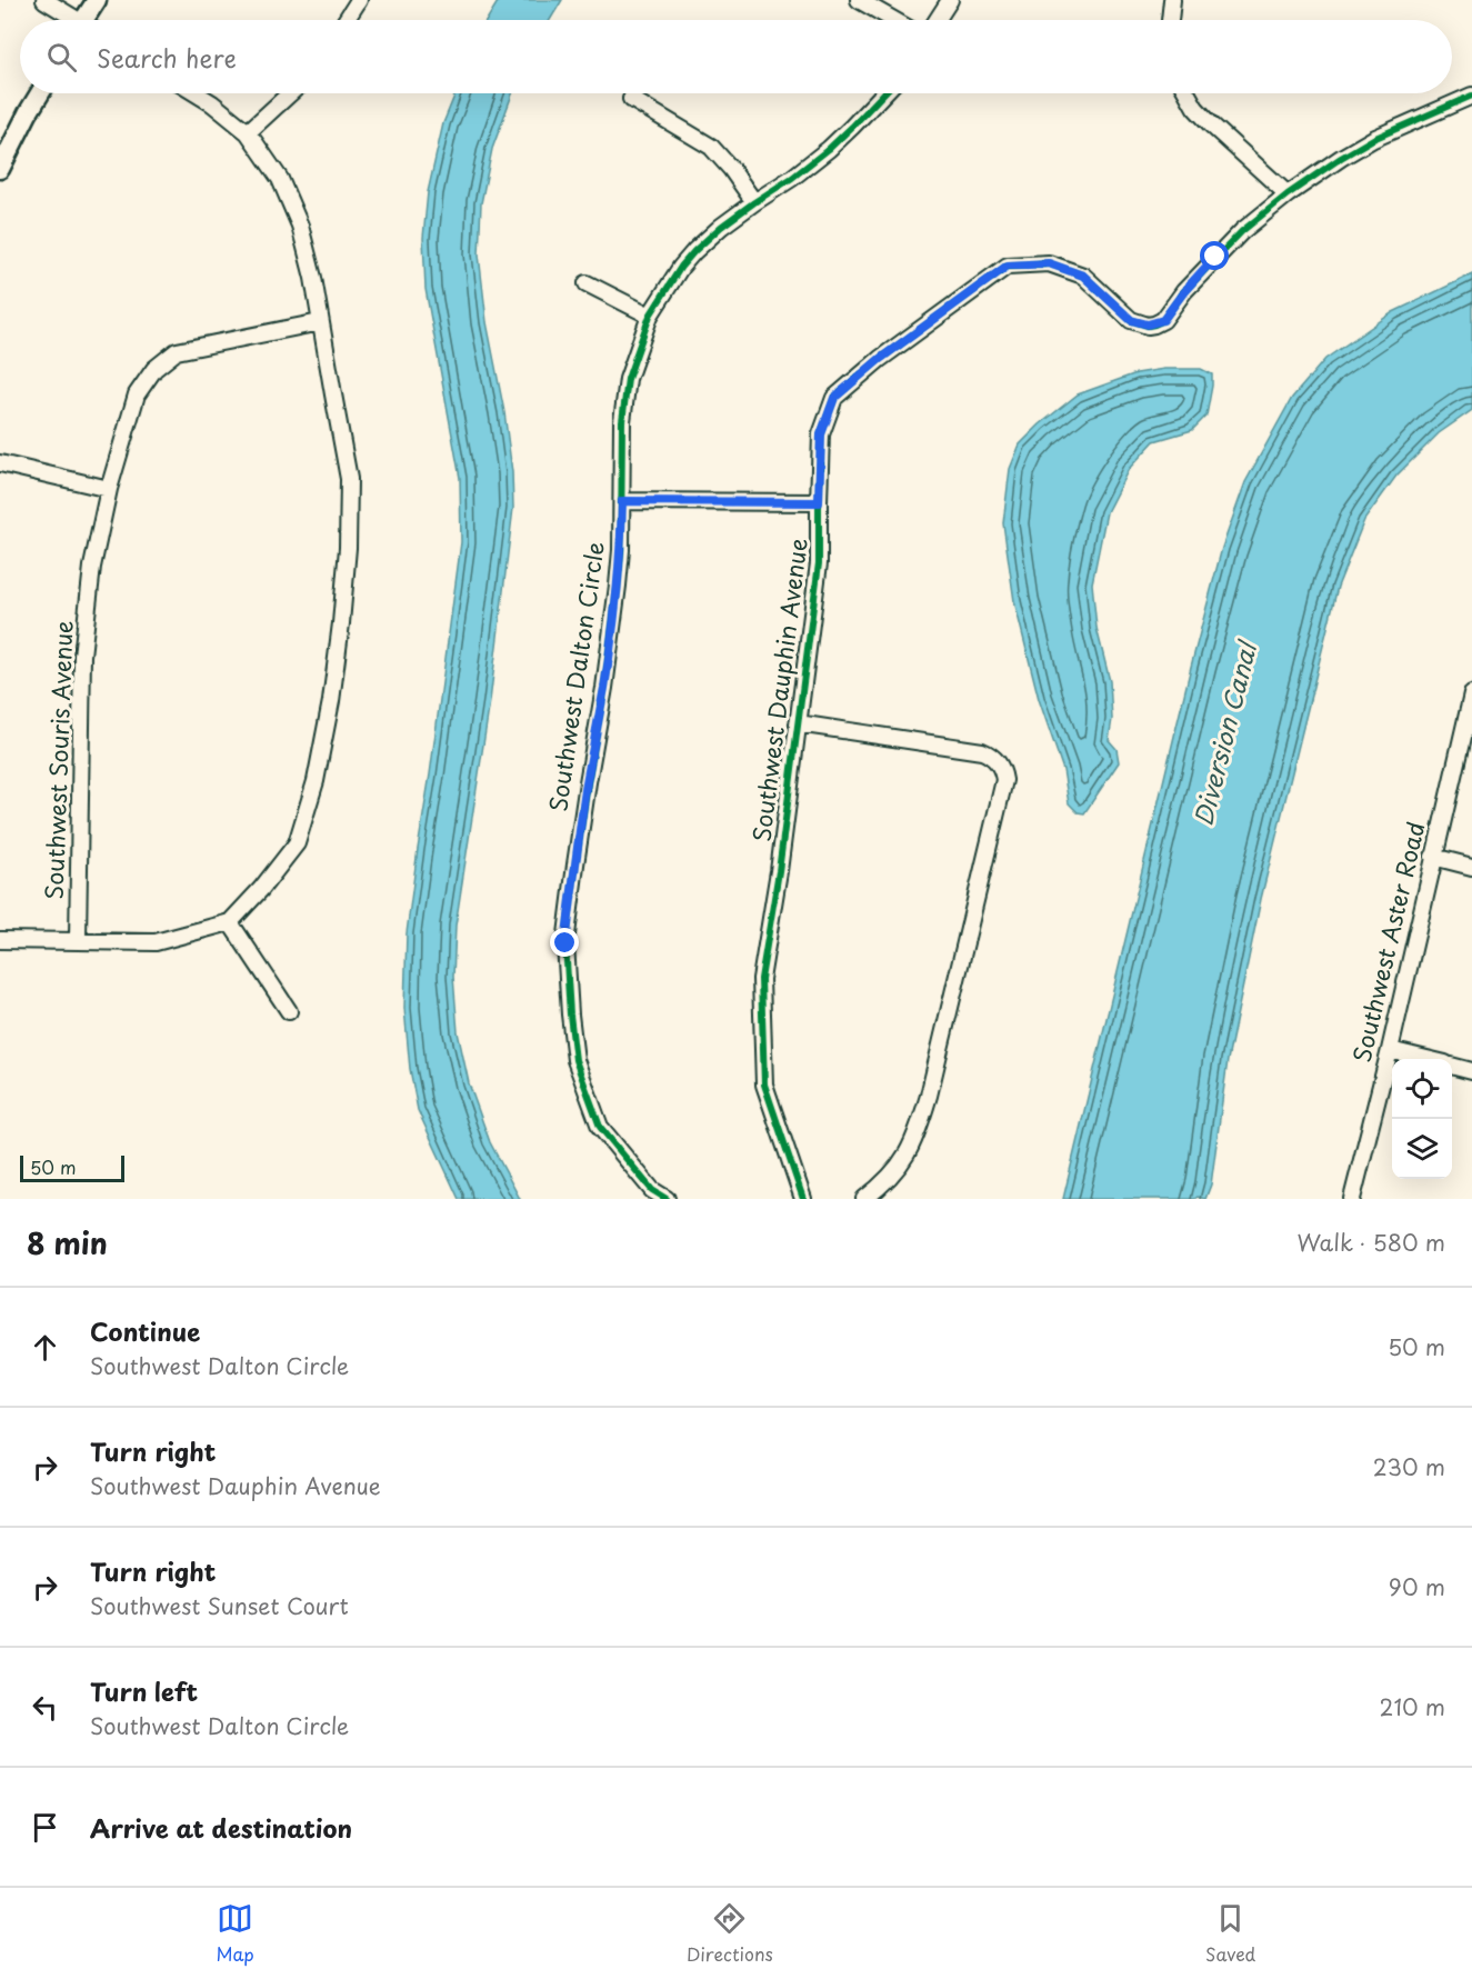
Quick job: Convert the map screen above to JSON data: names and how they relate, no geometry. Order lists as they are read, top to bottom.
{
  "streets": {
    "street": [
      "Southwest Dalton Circle",
      "Southwest Dauphin Avenue",
      "Southwest Souris Avenue",
      "Southwest Aster Road"
    ]
  },
  "water": ["Diversion Canal"],
  "scale_bar": "50 m",
  "page": {
    "search": "Search here",
    "scale": "50 m",
    "heading": ["8 min", "Walk · 580 m"],
    "list": [
      ["Continue", "Southwest Dalton Circle", "50 m"],
      ["Turn right", "Southwest Dauphin Avenue", "230 m"],
      ["Turn right", "Southwest Sunset Court", "90 m"],
      ["Turn left", "Southwest Dalton Circle", "210 m"],
      "Arrive at destination"
    ],
    "nav": ["Map", "Directions", "Saved"]
  }
}
